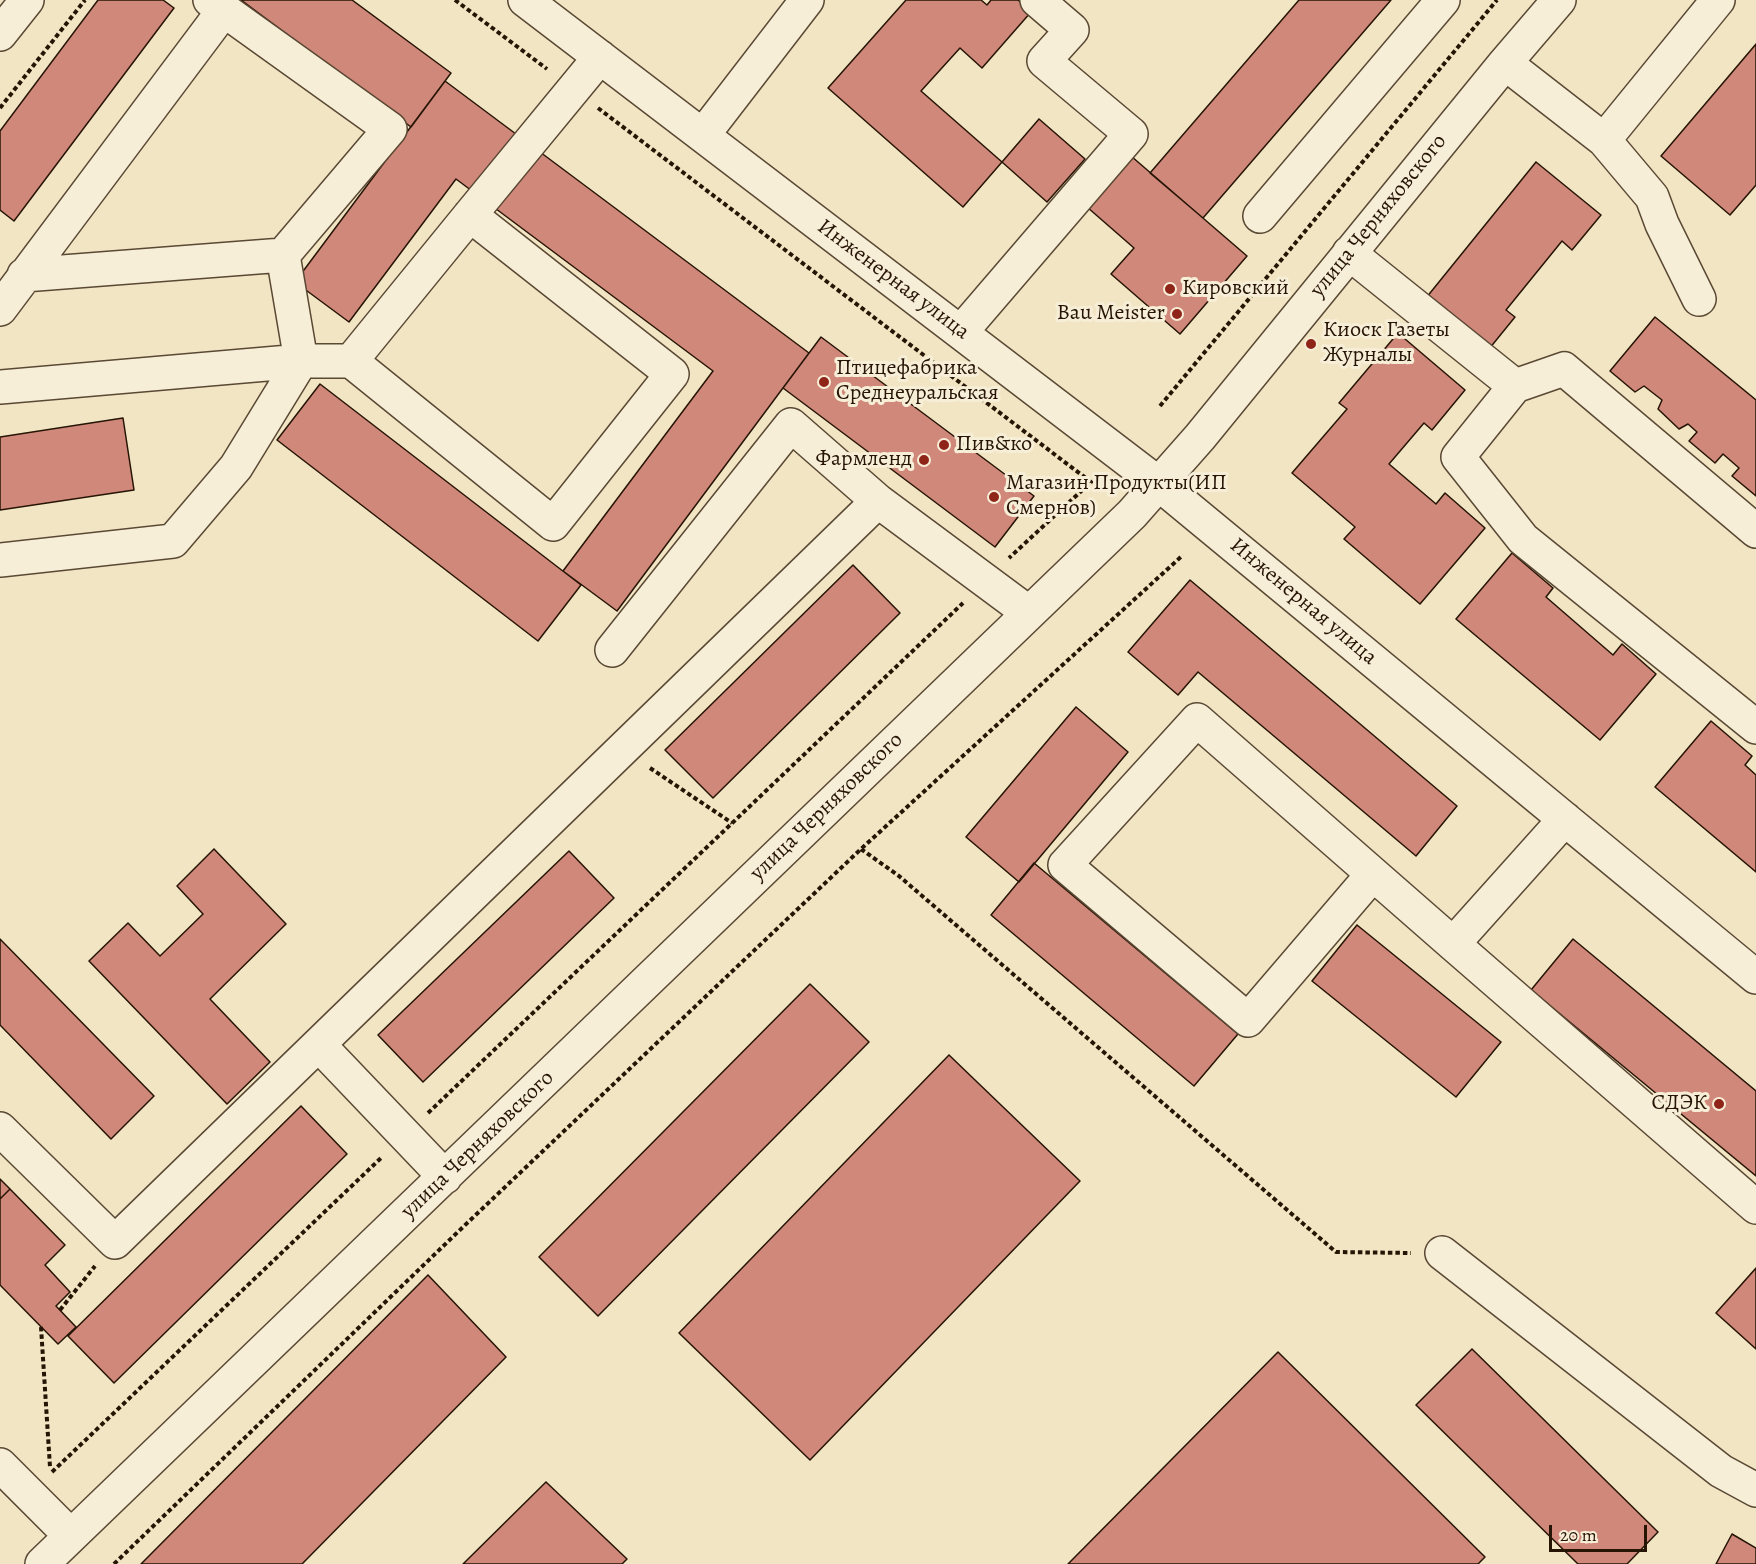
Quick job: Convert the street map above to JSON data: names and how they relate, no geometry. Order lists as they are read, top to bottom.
{
  "streets": {
    "street": ["улица Черняховского", "Инженерная улица"]
  },
  "crossings": [
    ["улица Черняховского", "Инженерная улица"]
  ],
  "places": [
    "Кировский",
    "Bau Meister",
    "Киоск Газеты Журналы",
    "Птицефабрика Среднеуральская",
    "Пив&ко",
    "Фармленд",
    "Магазин Продукты(ИП Смернов)",
    "СДЭК"
  ],
  "scale_bar": "20 m"
}
